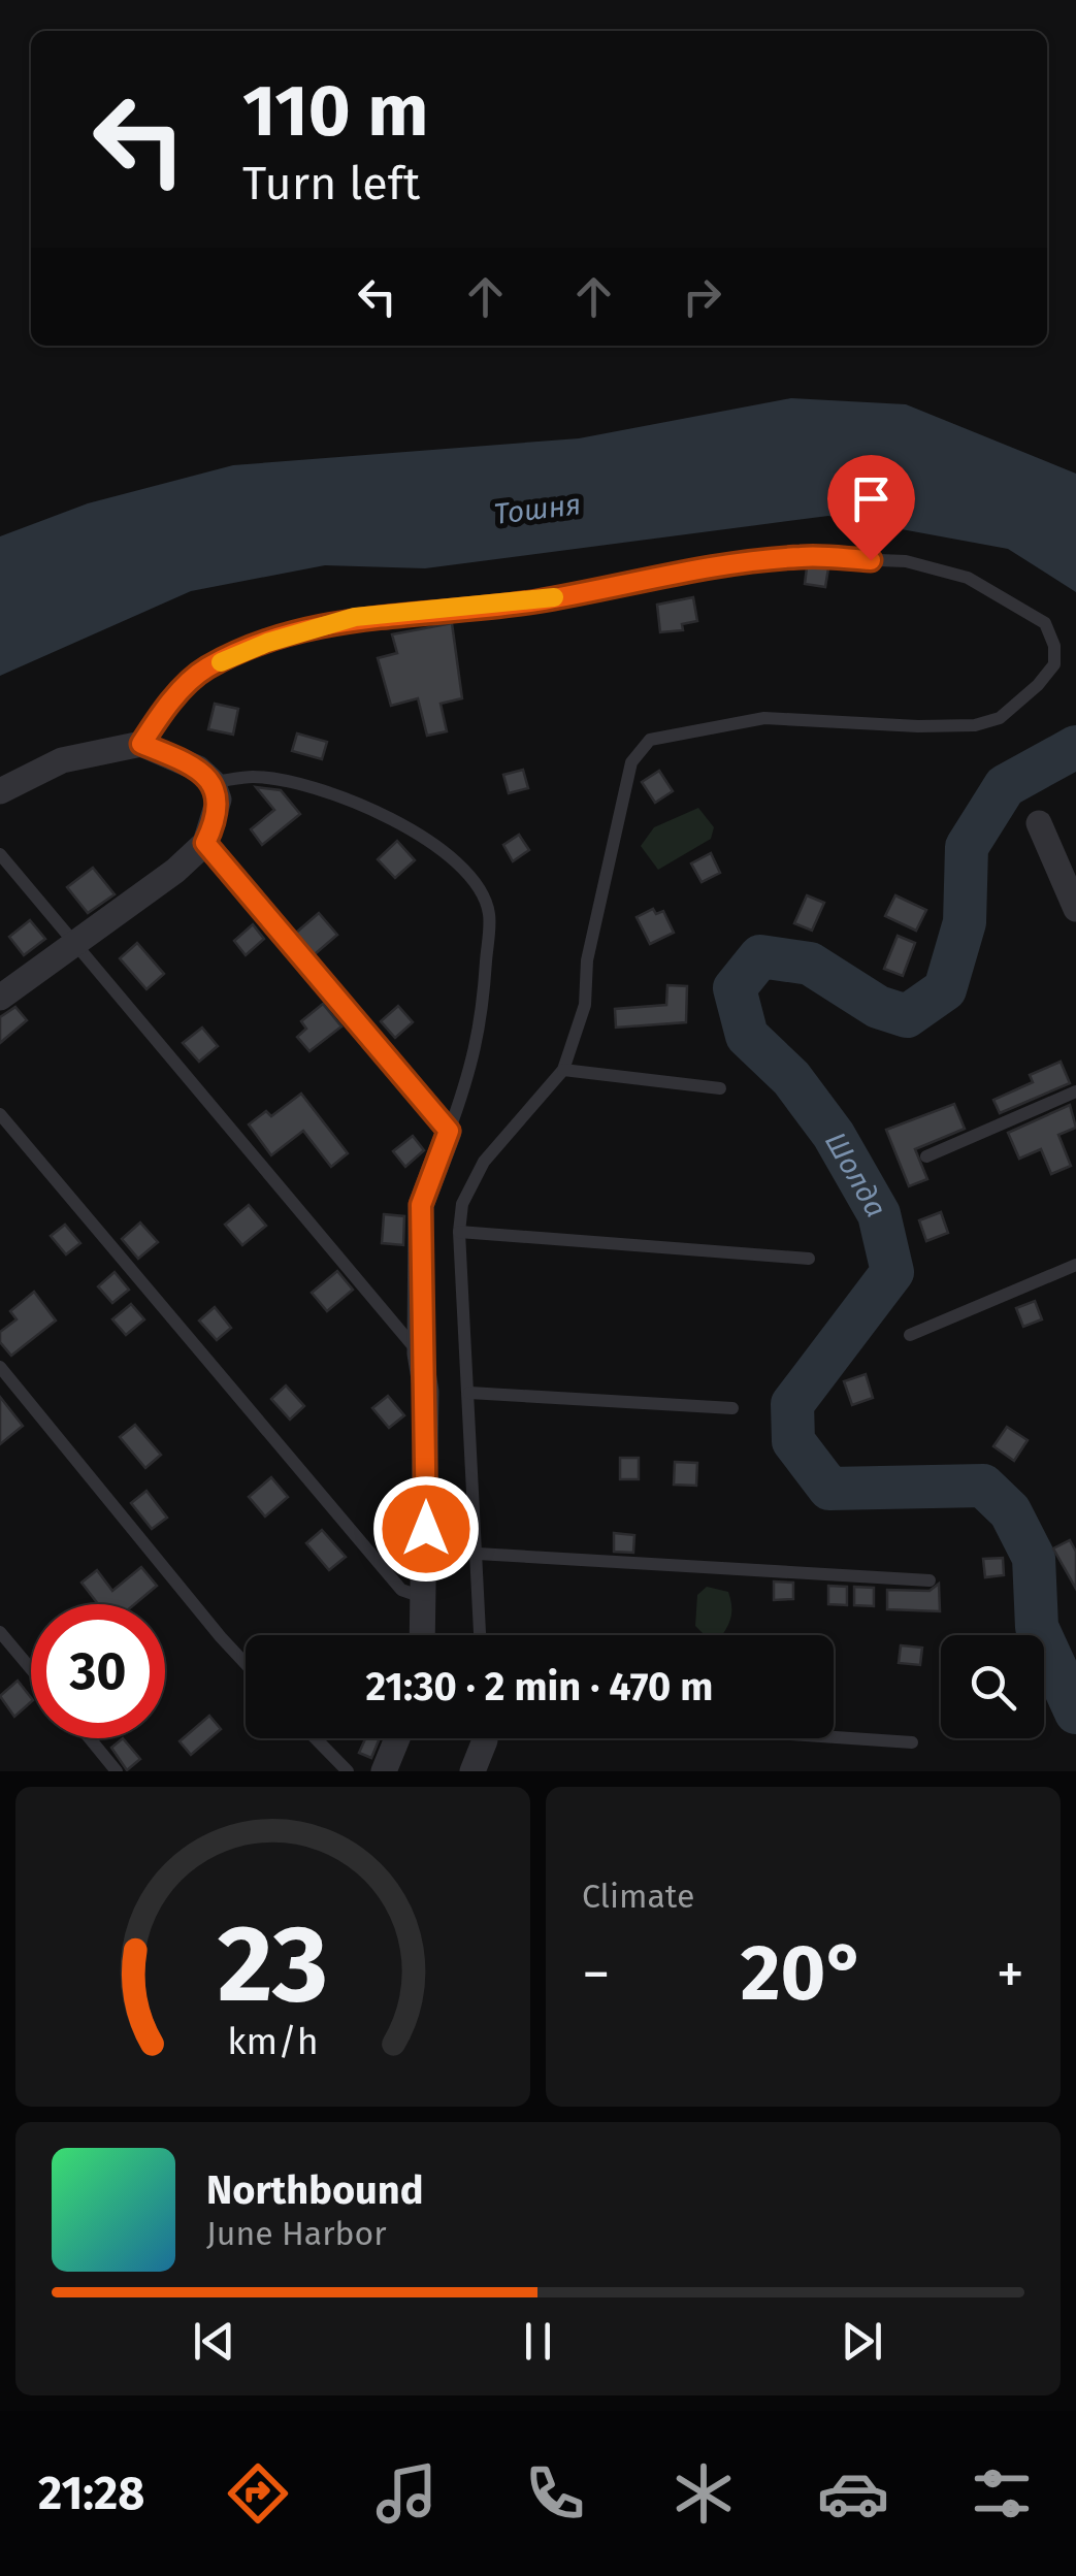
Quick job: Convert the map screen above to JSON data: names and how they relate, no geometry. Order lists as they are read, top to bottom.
{
  "water": ["Тошня", "Шолда"],
  "page": {
    "turn": ["110 m", "Turn left"],
    "limit": "30",
    "trip": "21:30 · 2 min · 470 m",
    "tile": "Climate",
    "heat": ["−", "20°", "+"],
    "song": ["Northbound", "June Harbor"],
    "tabs": "21:28",
    "gauge": ["23", "km/h"]
  }
}
